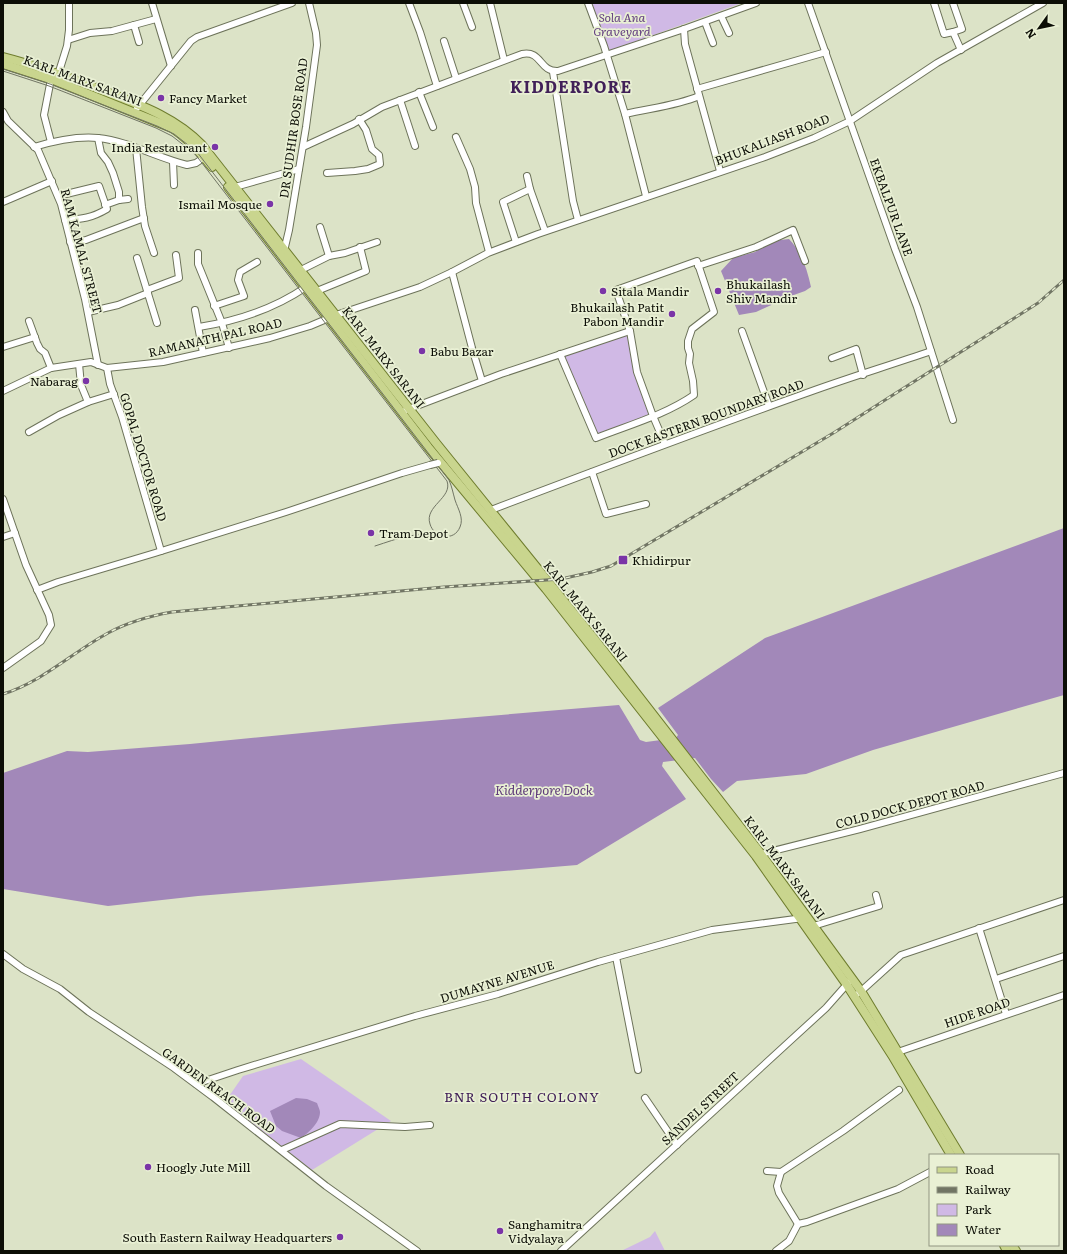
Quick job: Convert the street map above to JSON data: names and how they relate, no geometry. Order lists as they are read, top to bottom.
{
  "streets": {
    "main road": ["KARL MARX SARANI"],
    "street": [
      "DR SUDHIR BOSE ROAD",
      "BHUKALIASH ROAD",
      "EKBALPUR LANE",
      "RAM KAMAL STREET",
      "RAMANATH PAL ROAD",
      "DOCK EASTERN BOUNDARY ROAD",
      "GOPAL DOCTOR ROAD",
      "COLD DOCK DEPOT ROAD",
      "DUMAYNE AVENUE",
      "HIDE ROAD",
      "GARDEN REACH ROAD",
      "SANDEL STREET"
    ]
  },
  "crossings": [
    ["KARL MARX SARANI", "DR SUDHIR BOSE ROAD"],
    ["KARL MARX SARANI", "RAMANATH PAL ROAD"],
    ["KARL MARX SARANI", "DOCK EASTERN BOUNDARY ROAD"],
    ["KARL MARX SARANI", "COLD DOCK DEPOT ROAD"],
    ["KARL MARX SARANI", "DUMAYNE AVENUE"],
    ["KARL MARX SARANI", "HIDE ROAD"],
    ["KARL MARX SARANI", "SANDEL STREET"],
    ["BHUKALIASH ROAD", "EKBALPUR LANE"],
    ["BHUKALIASH ROAD", "RAMANATH PAL ROAD"],
    ["EKBALPUR LANE", "DOCK EASTERN BOUNDARY ROAD"],
    ["RAM KAMAL STREET", "RAMANATH PAL ROAD"],
    ["RAMANATH PAL ROAD", "GOPAL DOCTOR ROAD"],
    ["DUMAYNE AVENUE", "GARDEN REACH ROAD"]
  ],
  "districts": ["KIDDERPORE", "BNR SOUTH COLONY"],
  "water": ["Kidderpore Dock"],
  "parks": ["Sola Ana Graveyard"],
  "places": {
    "other": [
      "Fancy Market",
      "India Restaurant",
      "Ismail Mosque",
      "Sitala Mandir",
      "Bhukailash Shiv Mandir",
      "Bhukailash Patit Pabon Mandir",
      "Babu Bazar",
      "Nabarag",
      "Tram Depot",
      "Hoogly Jute Mill",
      "Sanghamitra Vidyalaya",
      "South Eastern Railway Headquarters"
    ],
    "transit": ["Khidirpur"]
  },
  "legend": [
    "Road",
    "Railway",
    "Park",
    "Water"
  ],
  "north": "bottom left"
}
